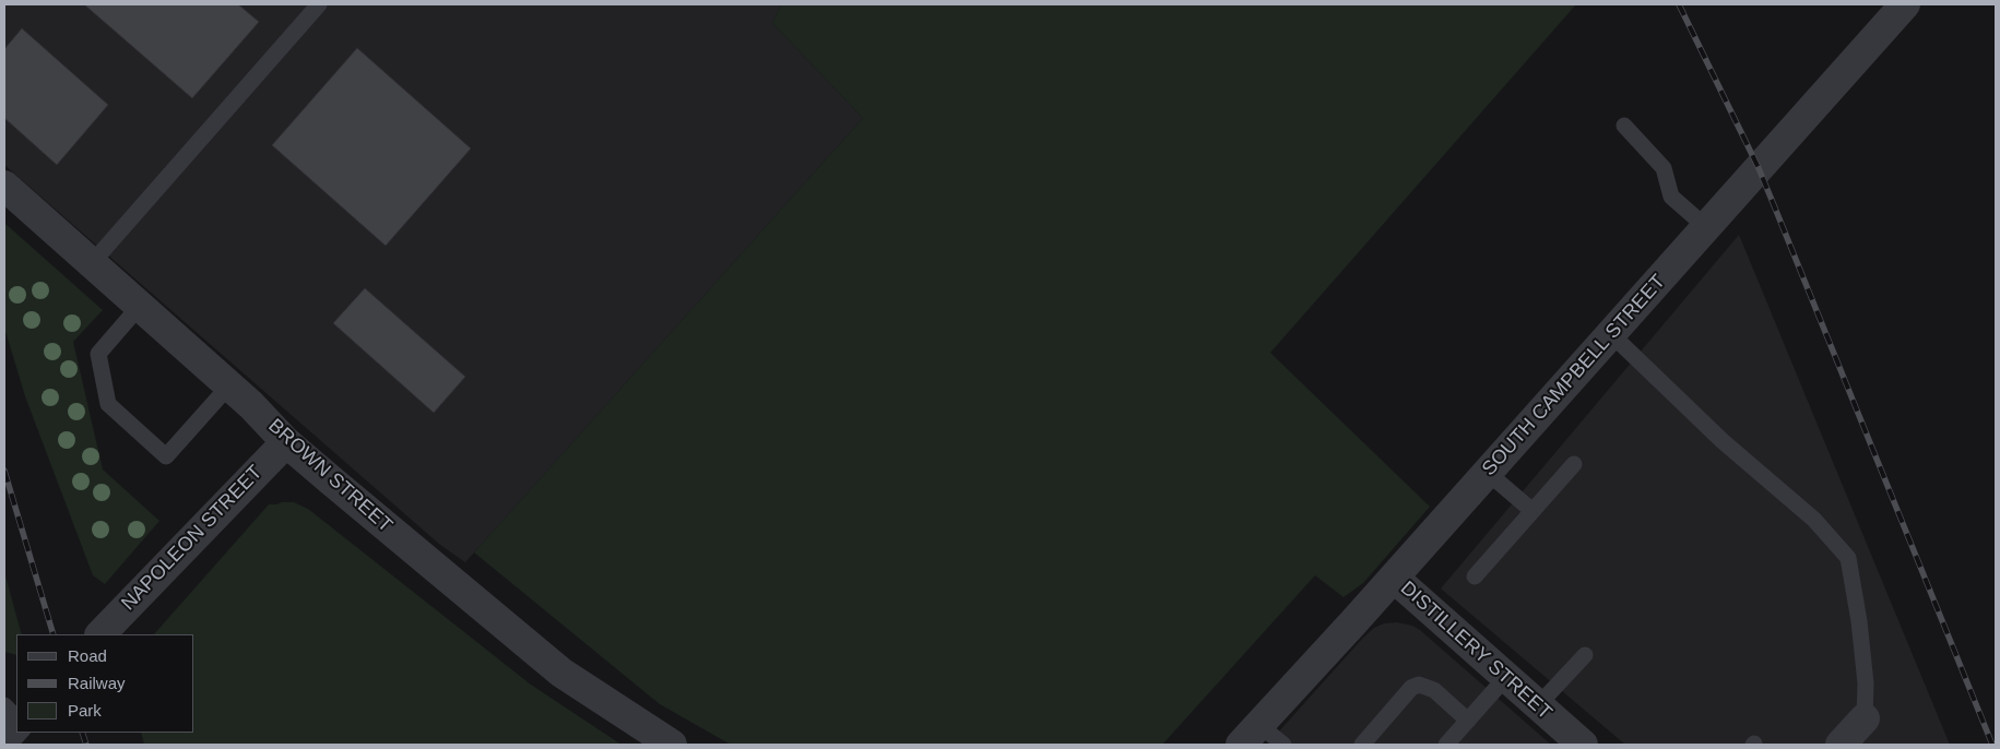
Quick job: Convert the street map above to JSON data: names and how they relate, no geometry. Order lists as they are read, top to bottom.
{
  "streets": {
    "street": [
      "SOUTH CAMPBELL STREET",
      "BROWN STREET",
      "NAPOLEON STREET",
      "DISTILLERY STREET"
    ]
  },
  "crossings": [
    ["SOUTH CAMPBELL STREET", "DISTILLERY STREET"],
    ["BROWN STREET", "NAPOLEON STREET"]
  ],
  "legend": ["Road", "Railway", "Park"]
}
